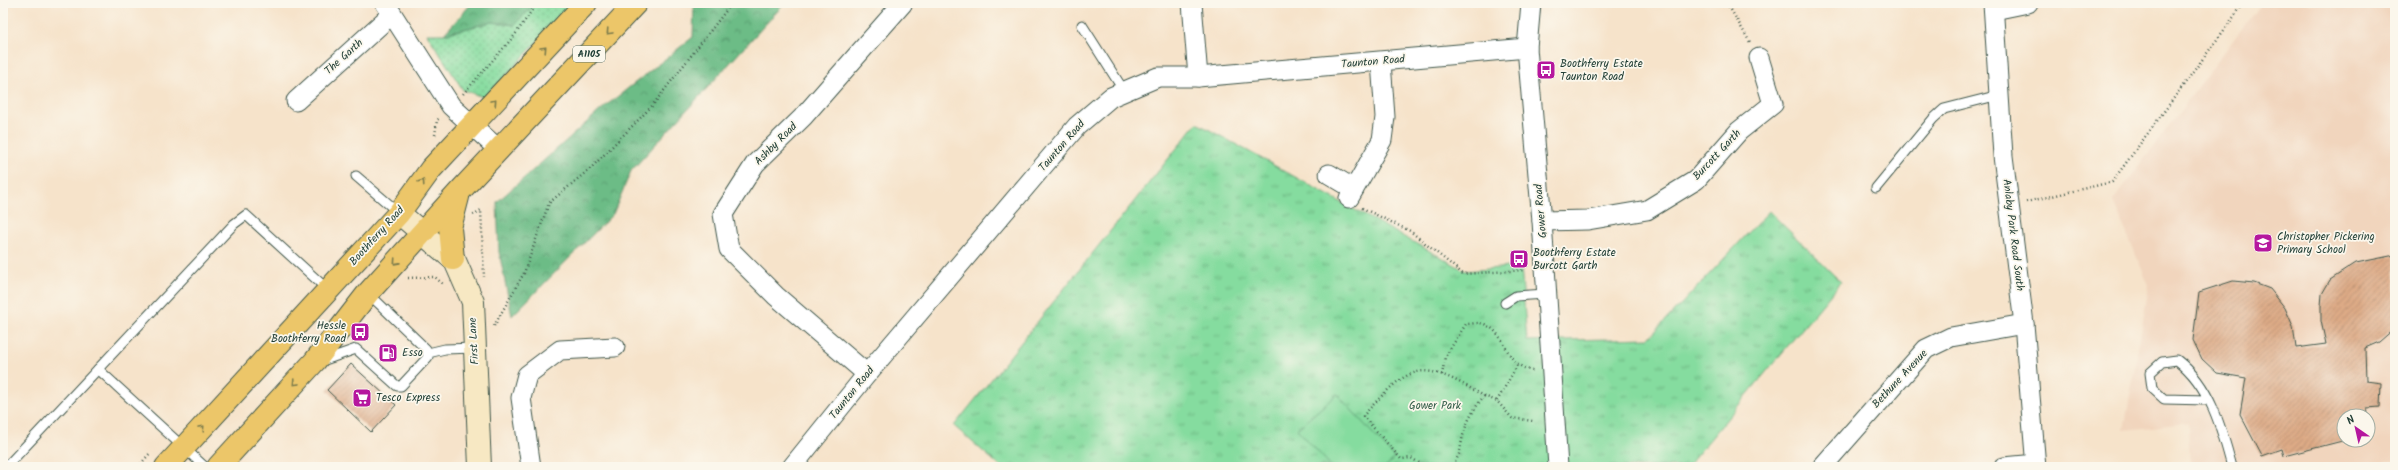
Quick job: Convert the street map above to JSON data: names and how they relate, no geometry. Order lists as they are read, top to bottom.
{
  "streets": {
    "main road": ["A1105", "Boothferry Road"],
    "street": [
      "The Garth",
      "Taunton Road",
      "Ashby Road",
      "Burcott Garth",
      "Gower Road",
      "Anlaby Park Road South",
      "First Lane",
      "Bethune Avenue"
    ]
  },
  "crossings": [
    ["A1105", "First Lane"],
    ["Taunton Road", "Ashby Road"],
    ["Taunton Road", "Gower Road"],
    ["Burcott Garth", "Gower Road"],
    ["Anlaby Park Road South", "Bethune Avenue"],
    ["Boothferry Road", "First Lane"]
  ],
  "parks": ["Gower Park"],
  "places": {
    "bus stop": ["Boothferry Estate Taunton Road", "Boothferry Estate Burcott Garth", "Hessle Boothferry Road"],
    "school or university": ["Christopher Pickering Primary School"],
    "fuel station": ["Esso"],
    "supermarket": ["Tesco Express"]
  },
  "north": "top left"
}
